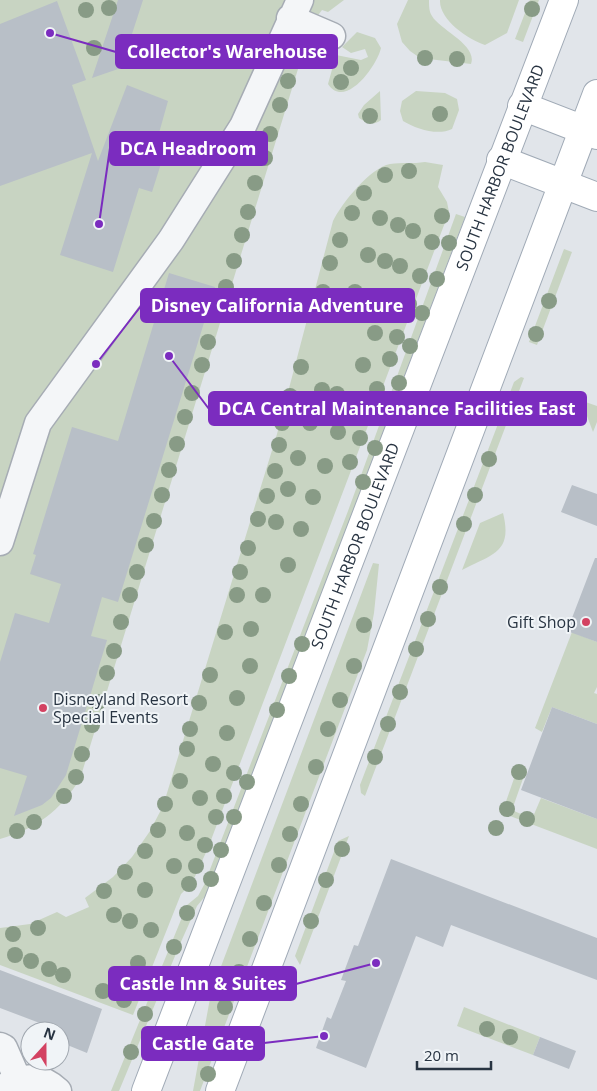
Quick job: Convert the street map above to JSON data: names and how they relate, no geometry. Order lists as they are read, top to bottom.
{
  "streets": {
    "main road": ["SOUTH HARBOR BOULEVARD"]
  },
  "places": [
    "Collector's Warehouse",
    "DCA Headroom",
    "DCA Central Maintenance Facilities East",
    "Disney California Adventure",
    "Gift Shop",
    "Disneyland Resort Special Events",
    "Castle Inn & Suites",
    "Castle Gate"
  ],
  "scale_bar": "20 m",
  "north": "top"
}
